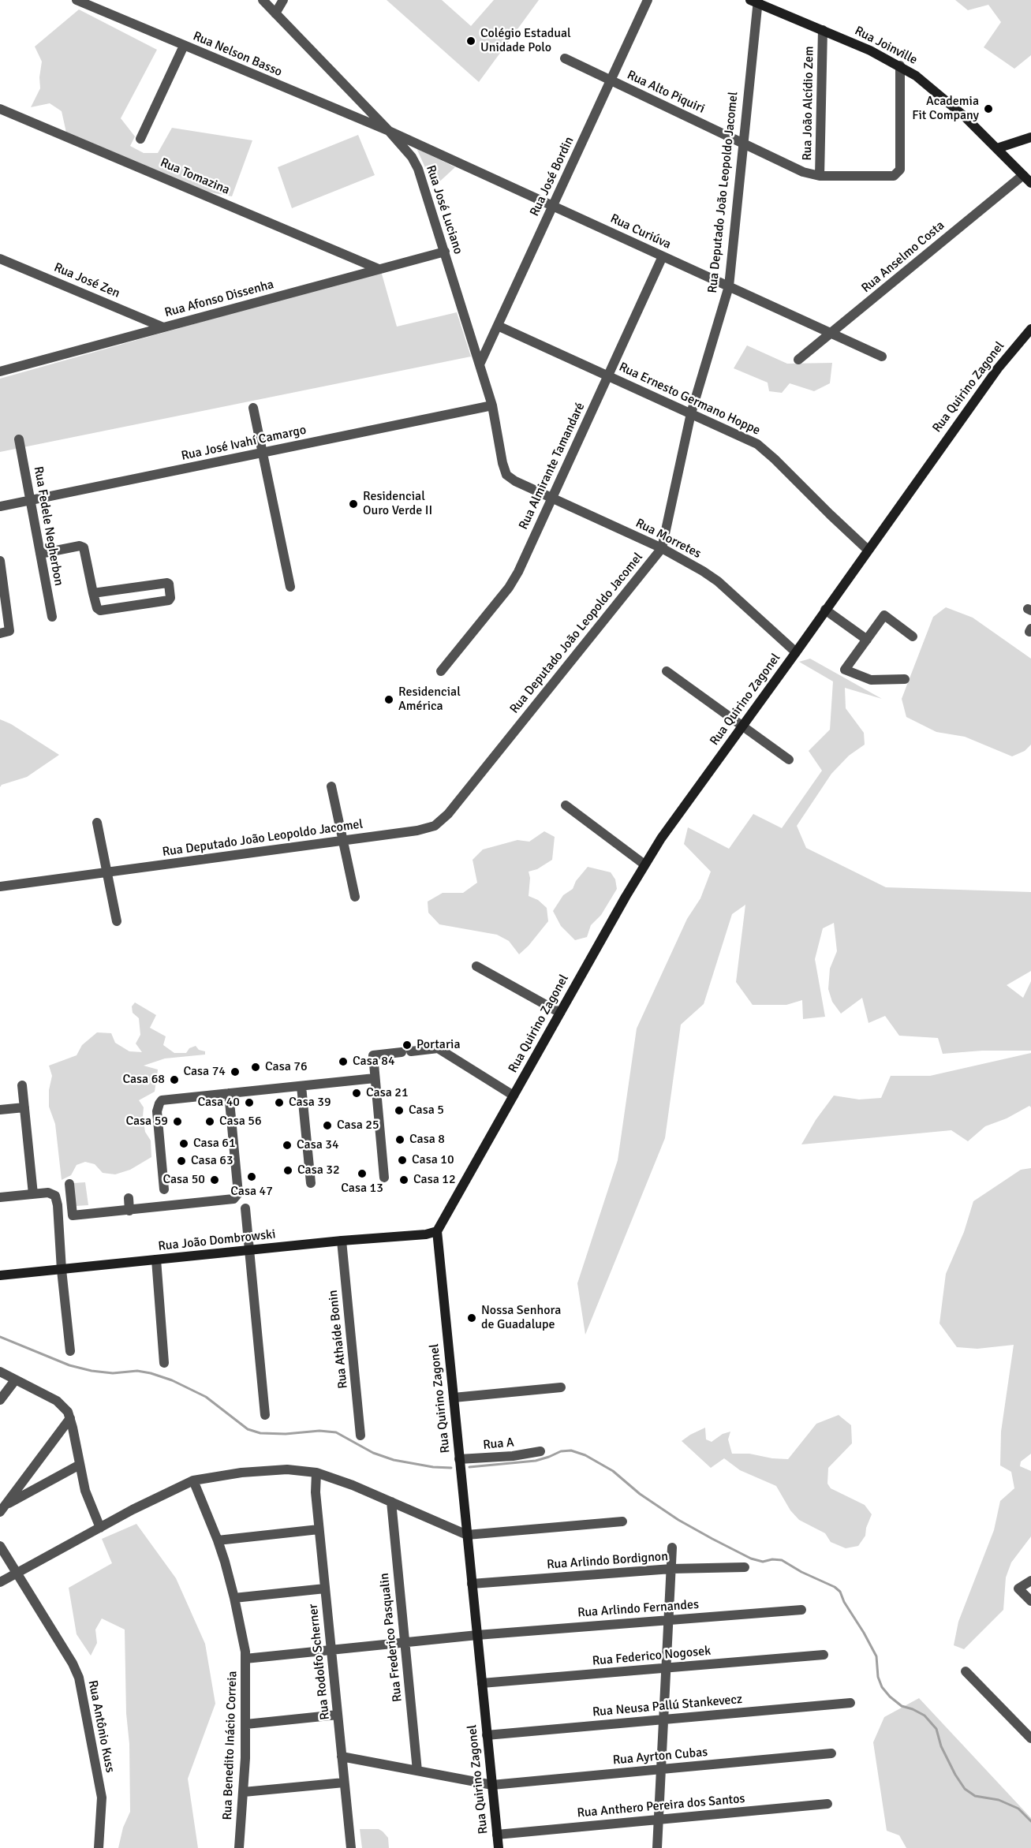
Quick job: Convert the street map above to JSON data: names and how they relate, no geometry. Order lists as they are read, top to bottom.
{
  "streets": {
    "street": [
      "Rua Joinville",
      "Rua Nelson Basso",
      "Rua Alto Piquiri",
      "Rua João Alcídio Zem",
      "Rua Tomazina",
      "Rua José Bordin",
      "Rua Deputado João Leopoldo Jacomel",
      "Rua José Luciano",
      "Rua Curiúva",
      "Rua Anselmo Costa",
      "Rua José Zen",
      "Rua Afonso Dissenha",
      "Rua Quirino Zagonel",
      "Rua Ernesto Germano Hoppe",
      "Rua José Ivahí Camargo",
      "Rua Almirante Tamandaré",
      "Rua Fedele Negherbon",
      "Rua Morretes",
      "Rua João Dombrowski",
      "Rua Athaíde Bonin",
      "Rua A",
      "Rua Arlindo Bordignon",
      "Rua Arlindo Fernandes",
      "Rua Frederico Pasqualin",
      "Rua Federico Nogosek",
      "Rua Rodolfo Scherner",
      "Rua Neusa Pallú Stankevecz",
      "Rua Antônio Kuss",
      "Rua Benedito Inácio Correia",
      "Rua Ayrton Cubas",
      "Rua Anthero Pereira dos Santos"
    ]
  },
  "crossings": [
    ["Rua Joinville", "Rua Alto Piquiri"],
    ["Rua Joinville", "Rua João Alcídio Zem"],
    ["Rua Joinville", "Rua Deputado João Leopoldo Jacomel"],
    ["Rua Joinville", "Rua Anselmo Costa"],
    ["Rua Nelson Basso", "Rua José Luciano"],
    ["Rua Nelson Basso", "Rua Curiúva"],
    ["Rua Alto Piquiri", "Rua João Alcídio Zem"],
    ["Rua Alto Piquiri", "Rua José Bordin"],
    ["Rua Alto Piquiri", "Rua Deputado João Leopoldo Jacomel"],
    ["Rua Tomazina", "Rua Afonso Dissenha"],
    ["Rua José Bordin", "Rua José Luciano"],
    ["Rua José Bordin", "Rua Curiúva"],
    ["Rua José Bordin", "Rua Ernesto Germano Hoppe"],
    ["Rua Deputado João Leopoldo Jacomel", "Rua Curiúva"],
    ["Rua Deputado João Leopoldo Jacomel", "Rua Ernesto Germano Hoppe"],
    ["Rua Deputado João Leopoldo Jacomel", "Rua Morretes"],
    ["Rua José Luciano", "Rua Curiúva"],
    ["Rua José Luciano", "Rua Afonso Dissenha"],
    ["Rua José Luciano", "Rua José Ivahí Camargo"],
    ["Rua José Luciano", "Rua Morretes"],
    ["Rua Curiúva", "Rua Anselmo Costa"],
    ["Rua Curiúva", "Rua Almirante Tamandaré"],
    ["Rua José Zen", "Rua Afonso Dissenha"],
    ["Rua Quirino Zagonel", "Rua Ernesto Germano Hoppe"],
    ["Rua Quirino Zagonel", "Rua Morretes"],
    ["Rua Quirino Zagonel", "Rua João Dombrowski"],
    ["Rua Quirino Zagonel", "Rua A"],
    ["Rua Quirino Zagonel", "Rua Arlindo Bordignon"],
    ["Rua Quirino Zagonel", "Rua Arlindo Fernandes"],
    ["Rua Quirino Zagonel", "Rua Federico Nogosek"],
    ["Rua Quirino Zagonel", "Rua Neusa Pallú Stankevecz"],
    ["Rua Quirino Zagonel", "Rua Ayrton Cubas"],
    ["Rua Quirino Zagonel", "Rua Anthero Pereira dos Santos"],
    ["Rua Ernesto Germano Hoppe", "Rua Almirante Tamandaré"],
    ["Rua José Ivahí Camargo", "Rua Fedele Negherbon"],
    ["Rua Almirante Tamandaré", "Rua Morretes"],
    ["Rua João Dombrowski", "Rua Athaíde Bonin"],
    ["Rua Arlindo Fernandes", "Rua Frederico Pasqualin"],
    ["Rua Arlindo Fernandes", "Rua Rodolfo Scherner"],
    ["Rua Arlindo Fernandes", "Rua Benedito Inácio Correia"],
    ["Rua Frederico Pasqualin", "Rua Ayrton Cubas"],
    ["Rua Rodolfo Scherner", "Rua Ayrton Cubas"]
  ],
  "places": [
    "Colégio Estadual Unidade Polo",
    "Academia Fit Company",
    "Residencial Ouro Verde II",
    "Residencial América",
    "Portaria",
    "Casa 84",
    "Casa 76",
    "Casa 74",
    "Casa 68",
    "Casa 21",
    "Casa 40",
    "Casa 39",
    "Casa 5",
    "Casa 59",
    "Casa 56",
    "Casa 25",
    "Casa 8",
    "Casa 61",
    "Casa 34",
    "Casa 10",
    "Casa 63",
    "Casa 32",
    "Casa 13",
    "Casa 47",
    "Casa 50",
    "Casa 12",
    "Nossa Senhora de Guadalupe"
  ]
}
